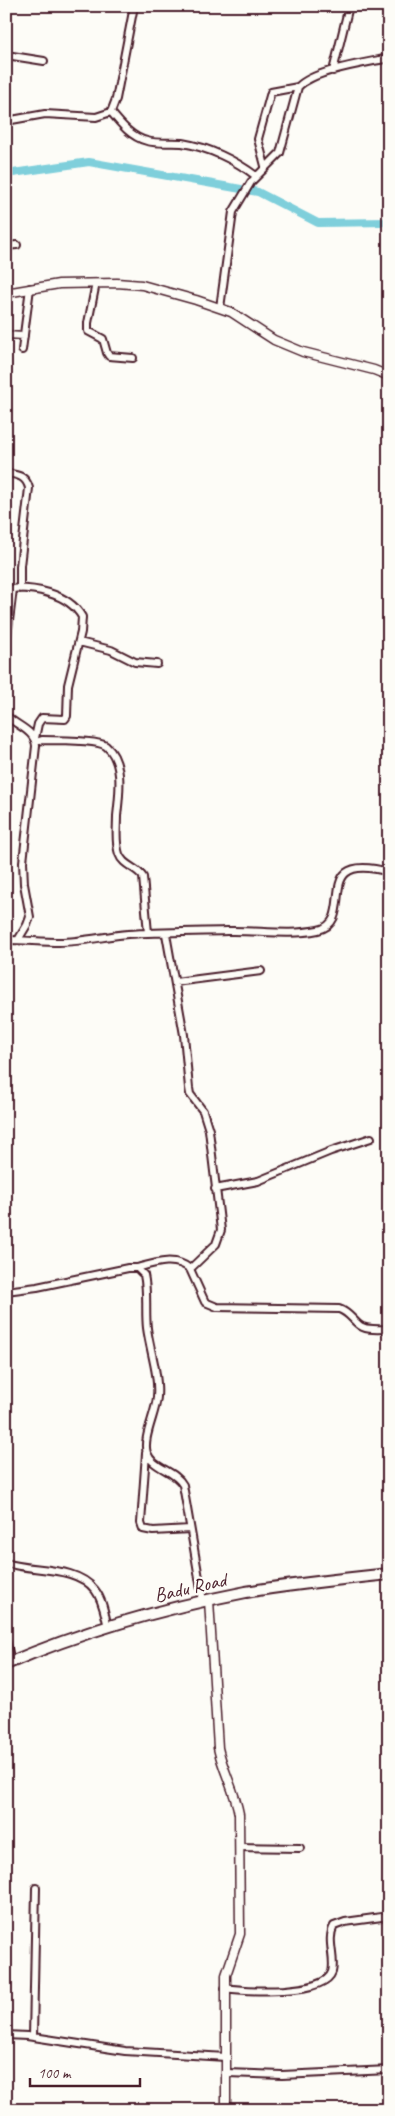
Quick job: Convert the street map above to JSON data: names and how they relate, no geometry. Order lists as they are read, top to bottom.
{
  "streets": {
    "main road": ["Badu Road"]
  },
  "scale_bar": "100 m"
}
